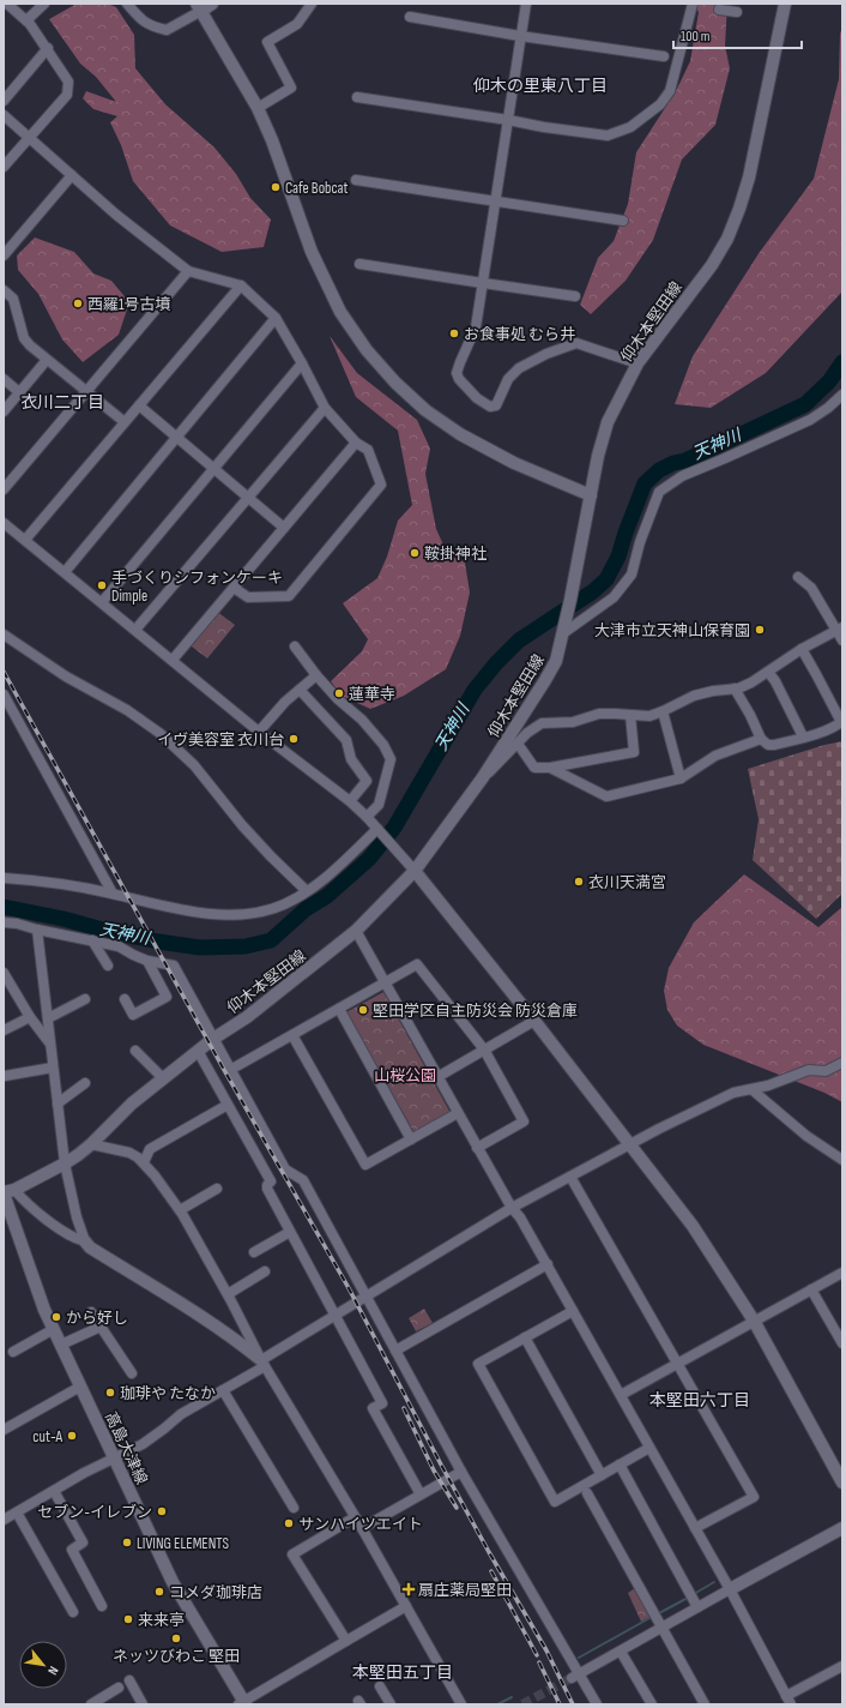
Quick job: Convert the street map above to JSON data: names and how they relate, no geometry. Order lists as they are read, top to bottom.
{
  "streets": {
    "main road": ["仰木本堅田線", "高島大津線"]
  },
  "crossings": [
    ["仰木本堅田線", "高島大津線"]
  ],
  "districts": [
    "仰木の里東八丁目",
    "衣川二丁目",
    "本堅田六丁目",
    "本堅田五丁目"
  ],
  "water": ["天神川"],
  "parks": ["山桜公園"],
  "places": {
    "other": [
      "Cafe Bobcat",
      "西羅1号古墳",
      "お食事処 むら井",
      "鞍掛神社",
      "手づくりシフォンケーキ Dimple",
      "大津市立天神山保育園",
      "蓮華寺",
      "イヴ美容室 衣川台",
      "衣川天満宮",
      "堅田学区自主防災会 防災倉庫",
      "から好し",
      "珈琲や たなか",
      "cut-A",
      "セブン-イレブン",
      "サンハイツエイト",
      "LIVING ELEMENTS",
      "コメダ珈琲店",
      "来来亭",
      "ネッツびわこ 堅田"
    ],
    "health": ["扇庄薬局堅田"]
  },
  "scale_bar": "100 m",
  "north": "bottom right"
}
